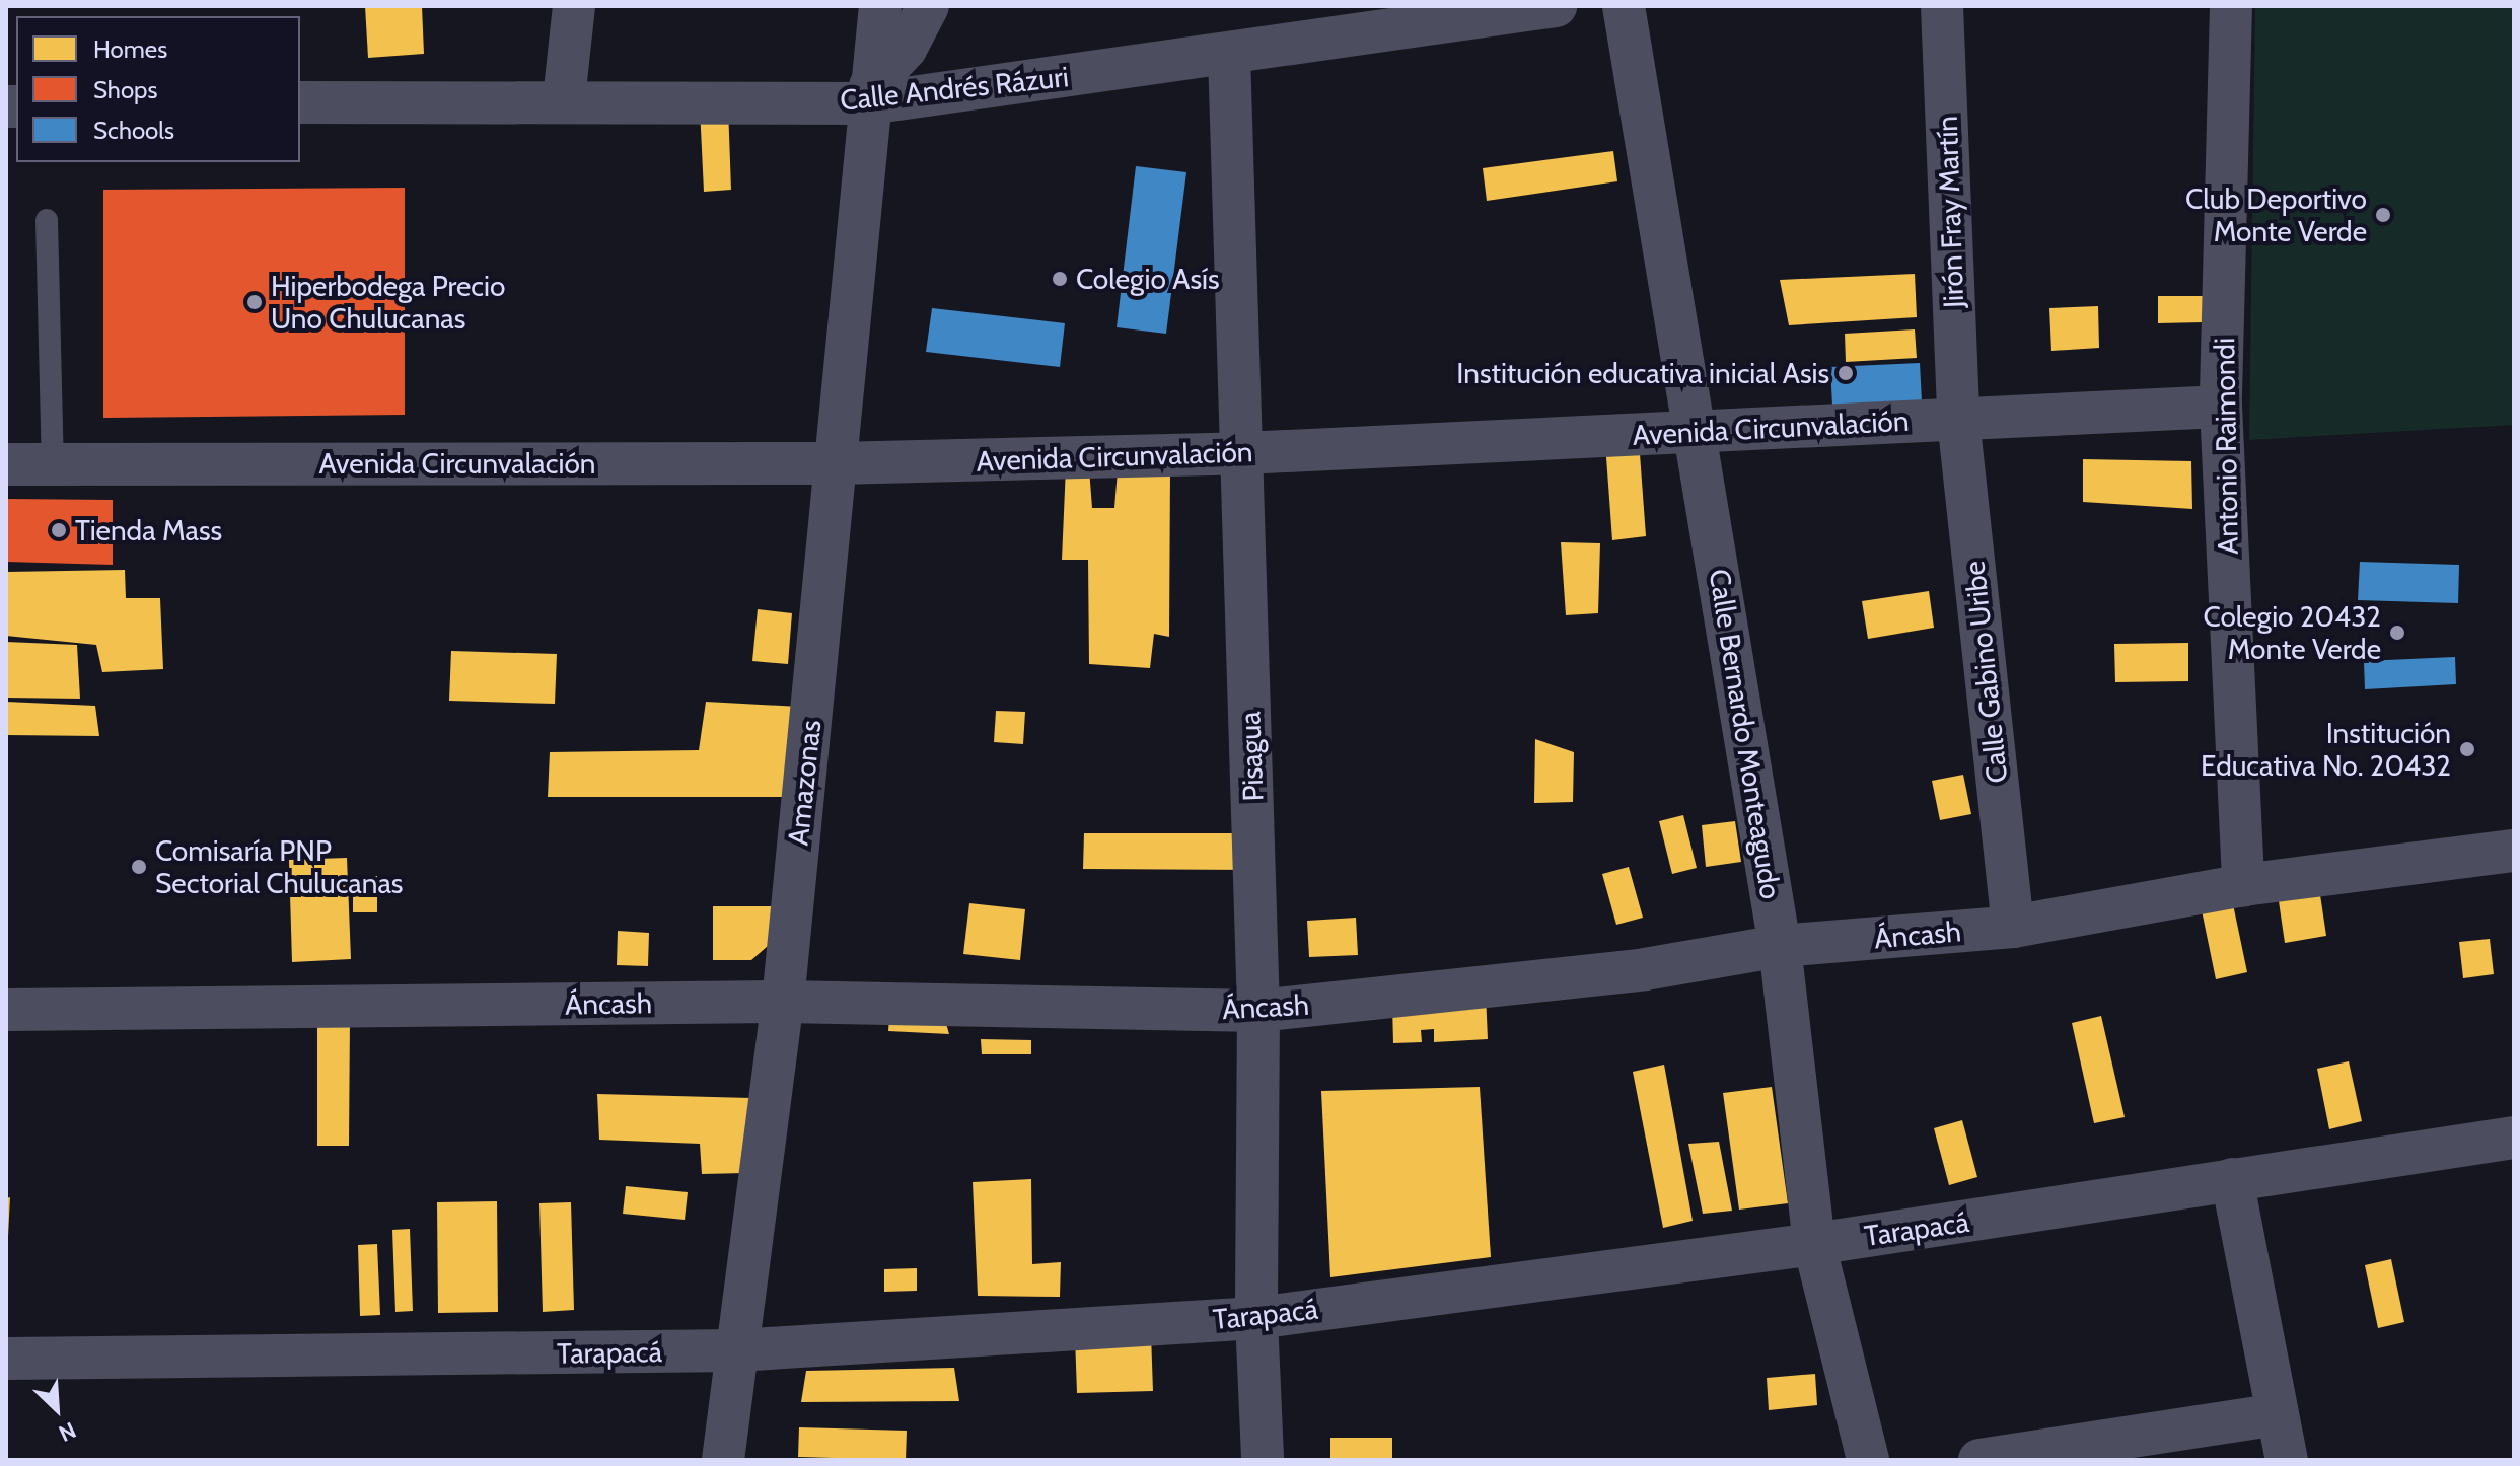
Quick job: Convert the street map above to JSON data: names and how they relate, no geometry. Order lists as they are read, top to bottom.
{
  "streets": {
    "street": [
      "Calle Andrés Rázuri",
      "Jirón Fray Martín",
      "Avenida Circunvalación",
      "Antonio Raimondi",
      "Calle Gabino Uribe",
      "Calle Bernardo Monteagudo",
      "Pisagua",
      "Amazonas",
      "Áncash",
      "Tarapacá"
    ]
  },
  "crossings": [
    ["Calle Andrés Rázuri", "Pisagua"],
    ["Calle Andrés Rázuri", "Amazonas"],
    ["Jirón Fray Martín", "Avenida Circunvalación"],
    ["Jirón Fray Martín", "Calle Gabino Uribe"],
    ["Avenida Circunvalación", "Antonio Raimondi"],
    ["Avenida Circunvalación", "Calle Gabino Uribe"],
    ["Avenida Circunvalación", "Calle Bernardo Monteagudo"],
    ["Avenida Circunvalación", "Pisagua"],
    ["Avenida Circunvalación", "Amazonas"],
    ["Antonio Raimondi", "Áncash"],
    ["Calle Gabino Uribe", "Áncash"],
    ["Calle Bernardo Monteagudo", "Áncash"],
    ["Calle Bernardo Monteagudo", "Tarapacá"],
    ["Pisagua", "Áncash"],
    ["Pisagua", "Tarapacá"],
    ["Amazonas", "Áncash"],
    ["Amazonas", "Tarapacá"]
  ],
  "places": [
    "Club Deportivo Monte Verde",
    "Colegio Asís",
    "Hiperbodega Precio Uno Chulucanas",
    "Institución educativa inicial Asis",
    "Tienda Mass",
    "Colegio 20432 Monte Verde",
    "Institución Educativa No. 20432",
    "Comisaría PNP Sectorial Chulucanas"
  ],
  "legend": ["Homes", "Shops", "Schools"],
  "north": "bottom right"
}
